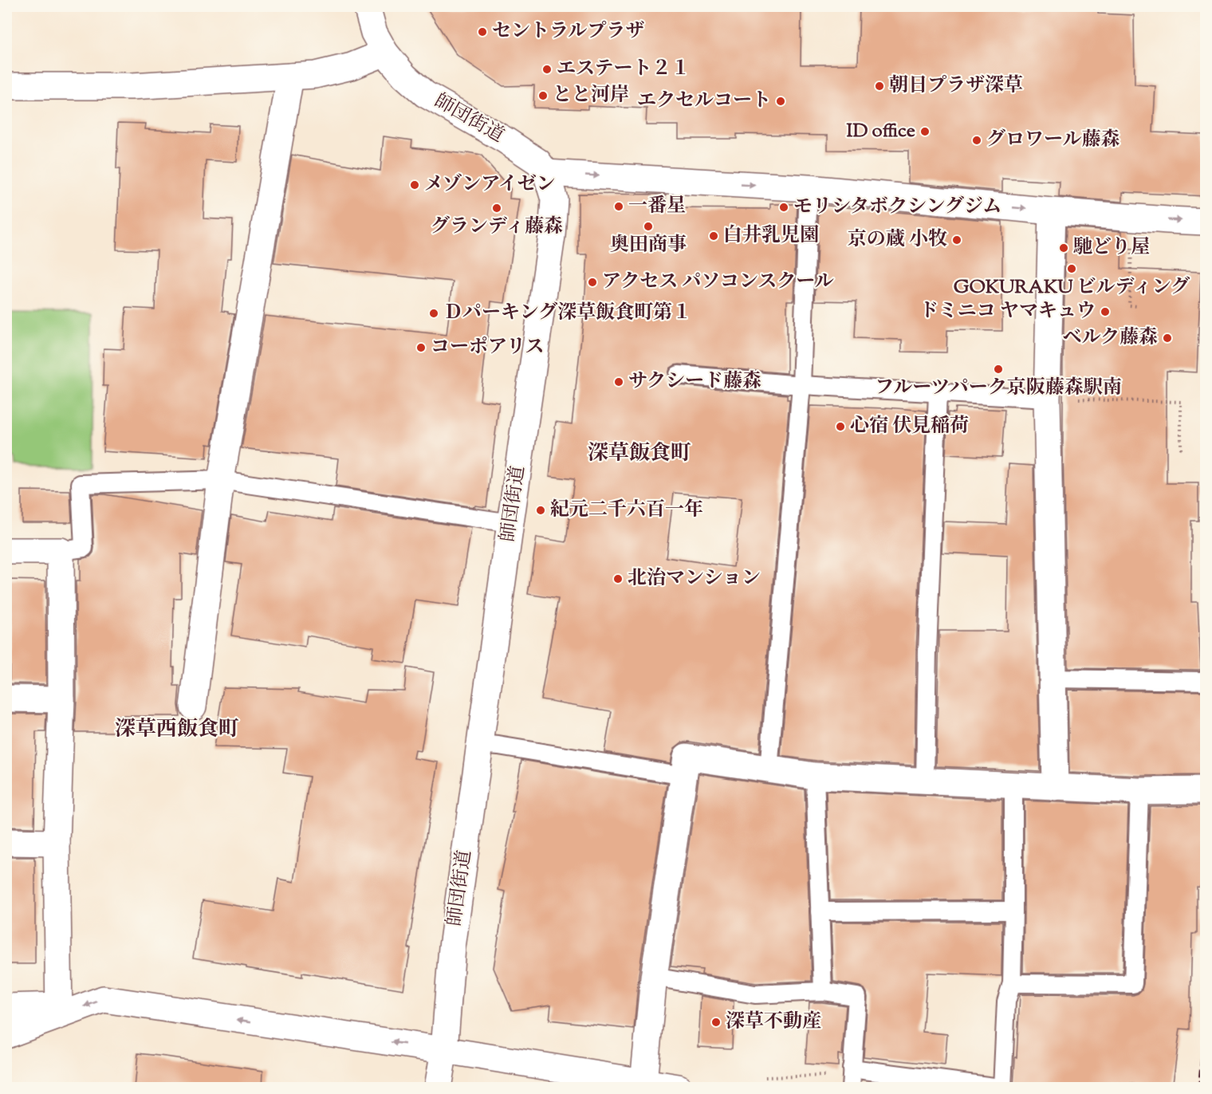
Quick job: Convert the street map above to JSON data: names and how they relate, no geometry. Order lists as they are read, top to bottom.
{
  "streets": {
    "street": ["師団街道"]
  },
  "districts": ["深草飯食町", "深草西飯食町"],
  "places": [
    "セントラルプラザ",
    "エステート２１",
    "朝日プラザ深草",
    "とと河岸",
    "エクセルコート",
    "ID office",
    "グロワール藤森",
    "メゾンアイゼン",
    "一番星",
    "モリシタボクシングジム",
    "グランディ藤森",
    "奥田商事",
    "白井乳児園",
    "京の蔵 小牧",
    "馳どり屋",
    "GOKURAKU ビルディング",
    "アクセス パソコンスクール",
    "ドミニコ ヤマキュウ",
    "Ｄパーキング深草飯食町第１",
    "ベルク藤森",
    "コーポアリス",
    "フルーツパーク京阪藤森駅南",
    "サクシード藤森",
    "心宿 伏見稲荷",
    "紀元二千六百一年",
    "北治マンション",
    "深草不動産"
  ]
}
